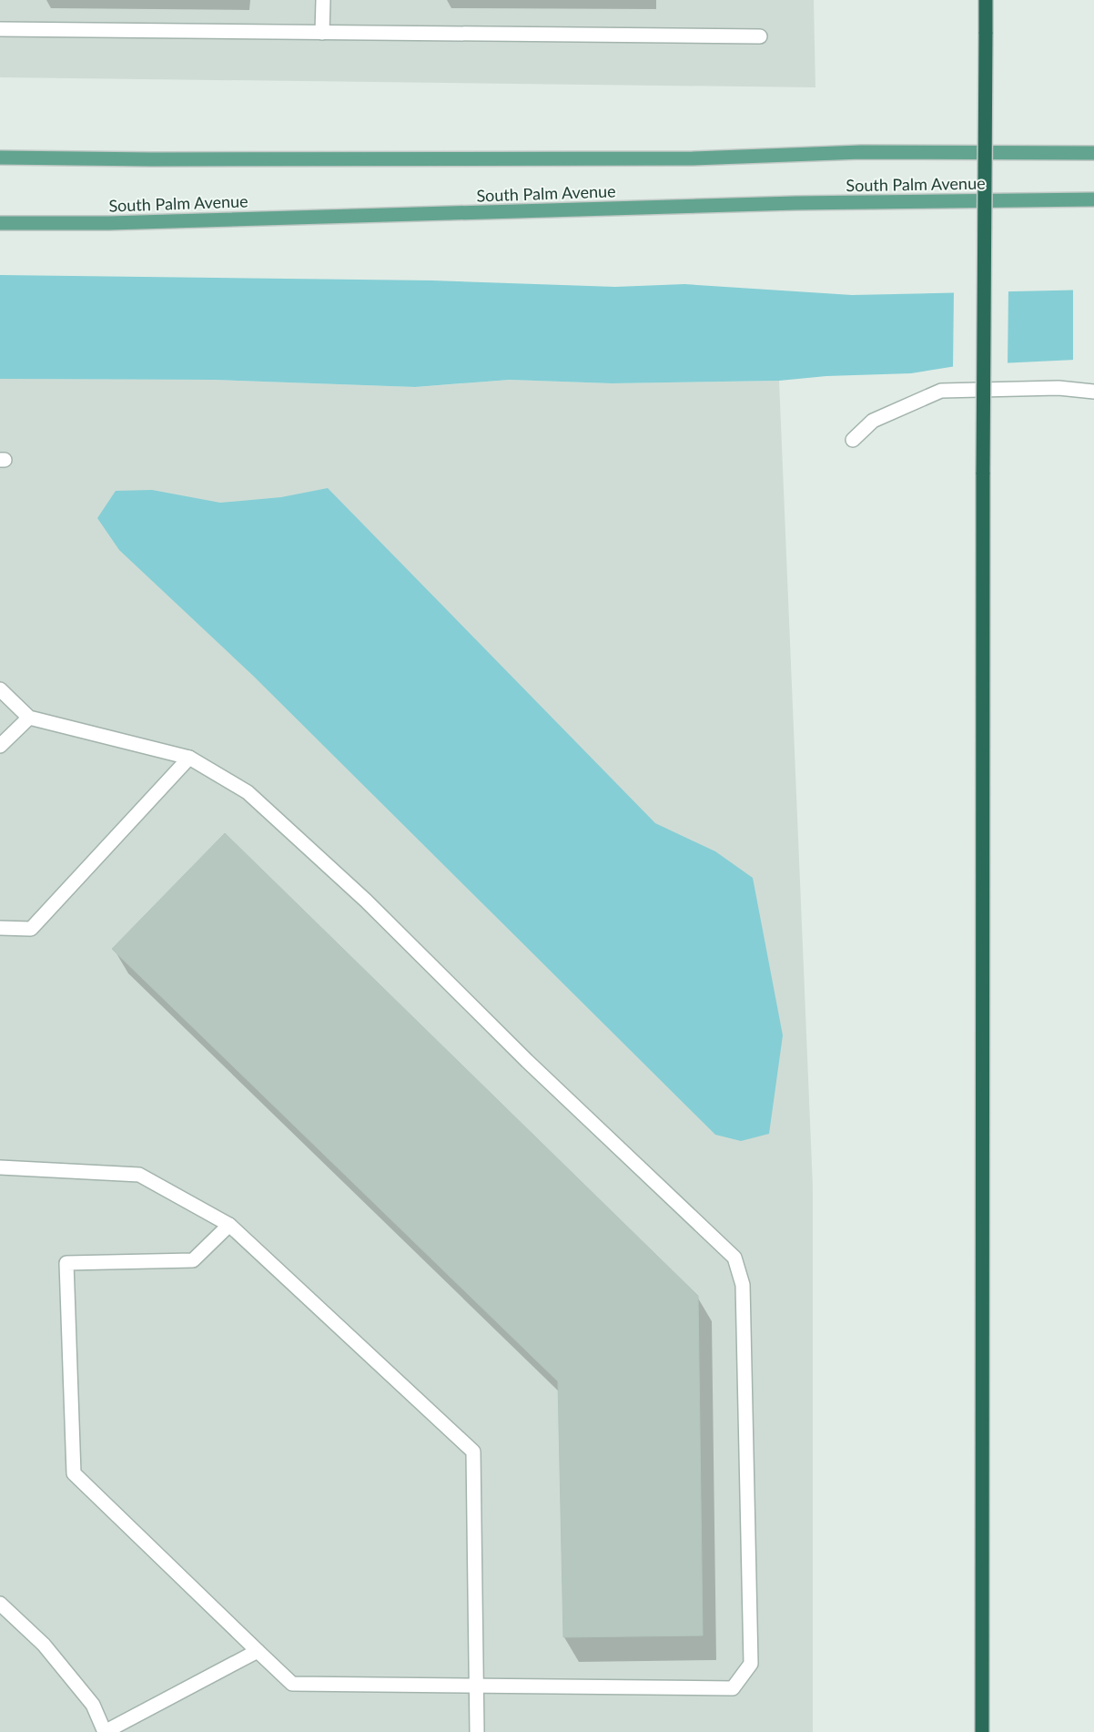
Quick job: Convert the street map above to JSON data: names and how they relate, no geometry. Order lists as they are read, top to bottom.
{
  "streets": {
    "main road": ["South Palm Avenue"]
  }
}
